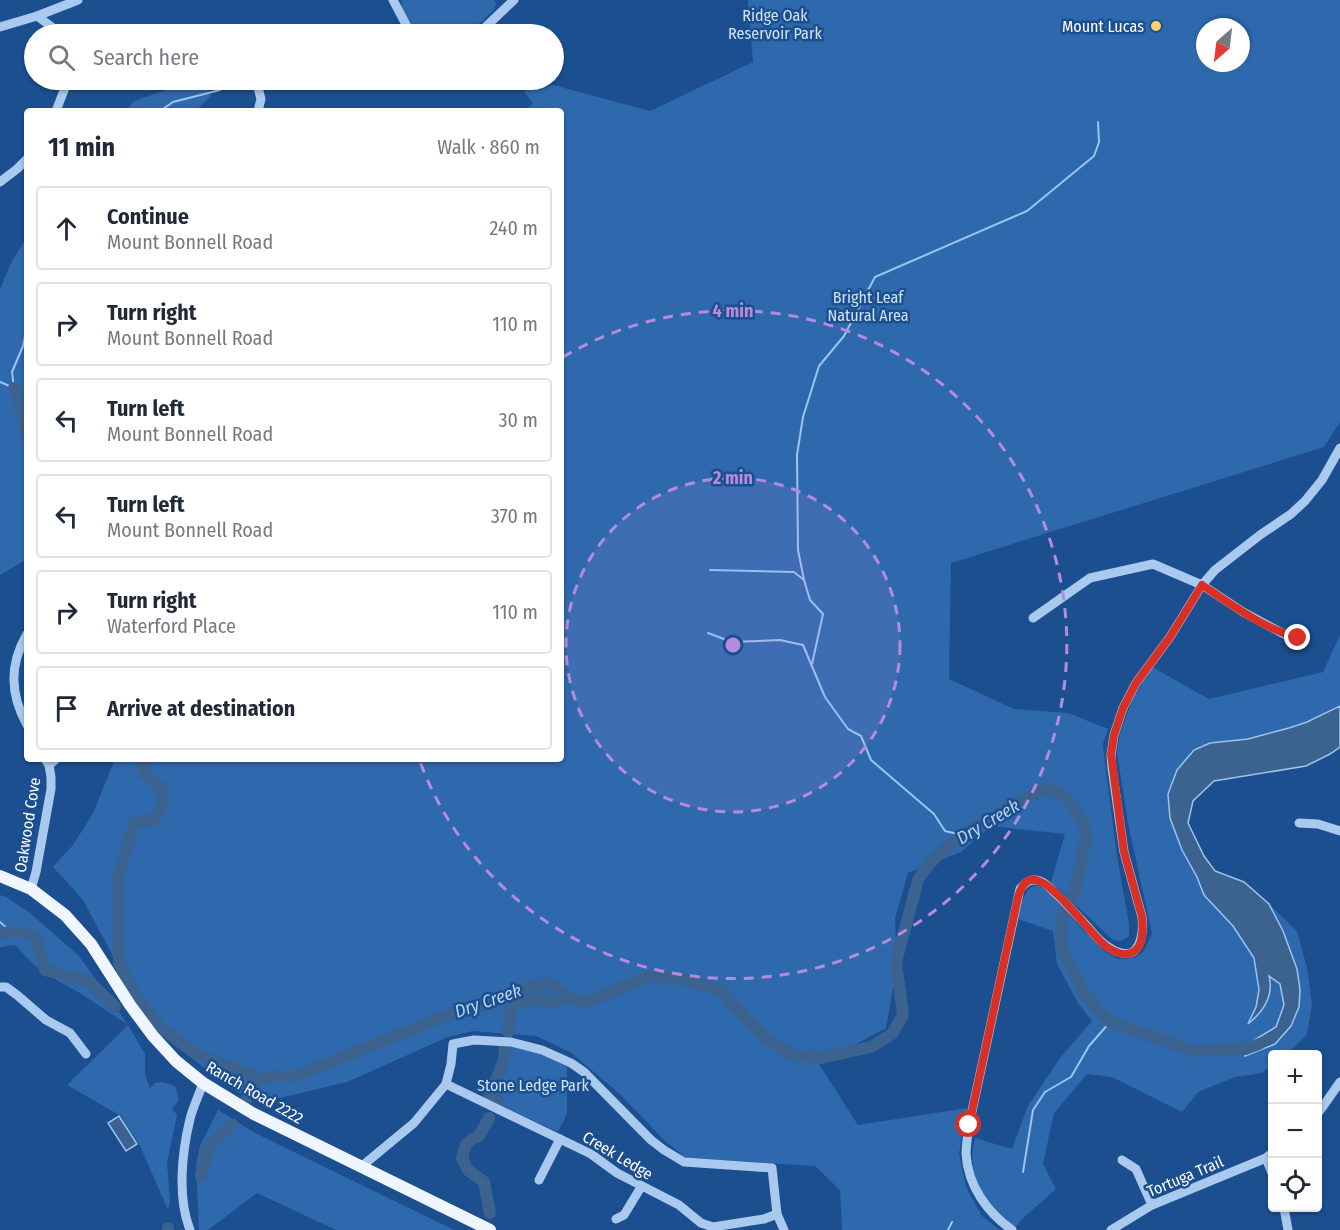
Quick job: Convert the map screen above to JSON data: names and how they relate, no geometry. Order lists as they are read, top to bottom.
{
  "streets": {
    "main road": ["Ranch Road 2222"],
    "street": ["Oakwood Cove", "Creek Ledge", "Tortuga Trail"]
  },
  "crossings": [
    ["Oakwood Cove", "Ranch Road 2222"]
  ],
  "water": ["Dry Creek"],
  "parks": ["Ridge Oak Reservoir Park", "Bright Leaf Natural Area", "Stone Ledge Park"],
  "places": ["Mount Lucas"],
  "north": "bottom left",
  "page": {
    "search": "Search here",
    "heading": ["11 min", "Walk · 860 m"],
    "list": [
      ["Continue", "Mount Bonnell Road", "240 m"],
      ["Turn right", "Mount Bonnell Road", "110 m"],
      ["Turn left", "Mount Bonnell Road", "30 m"],
      ["Turn left", "Mount Bonnell Road", "370 m"],
      ["Turn right", "Waterford Place", "110 m"],
      "Arrive at destination"
    ],
    "map_buttons": ["+", "−"]
  },
  "rings": ["4 min", "2 min"]
}
